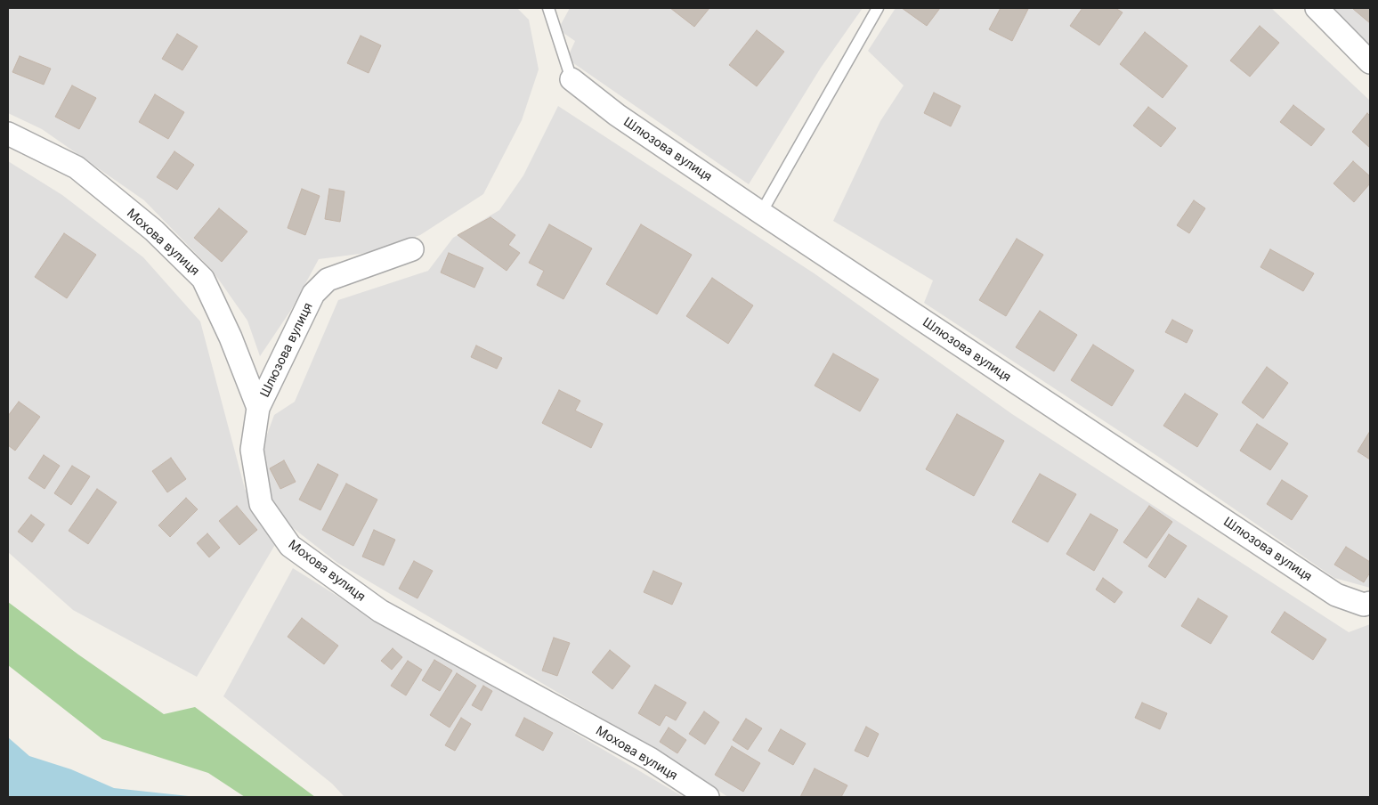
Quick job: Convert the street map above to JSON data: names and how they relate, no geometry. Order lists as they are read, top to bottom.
{
  "streets": {
    "street": ["Шлюзова вулиця", "Мохова вулиця"]
  },
  "crossings": [
    ["Шлюзова вулиця", "Мохова вулиця"]
  ]
}
